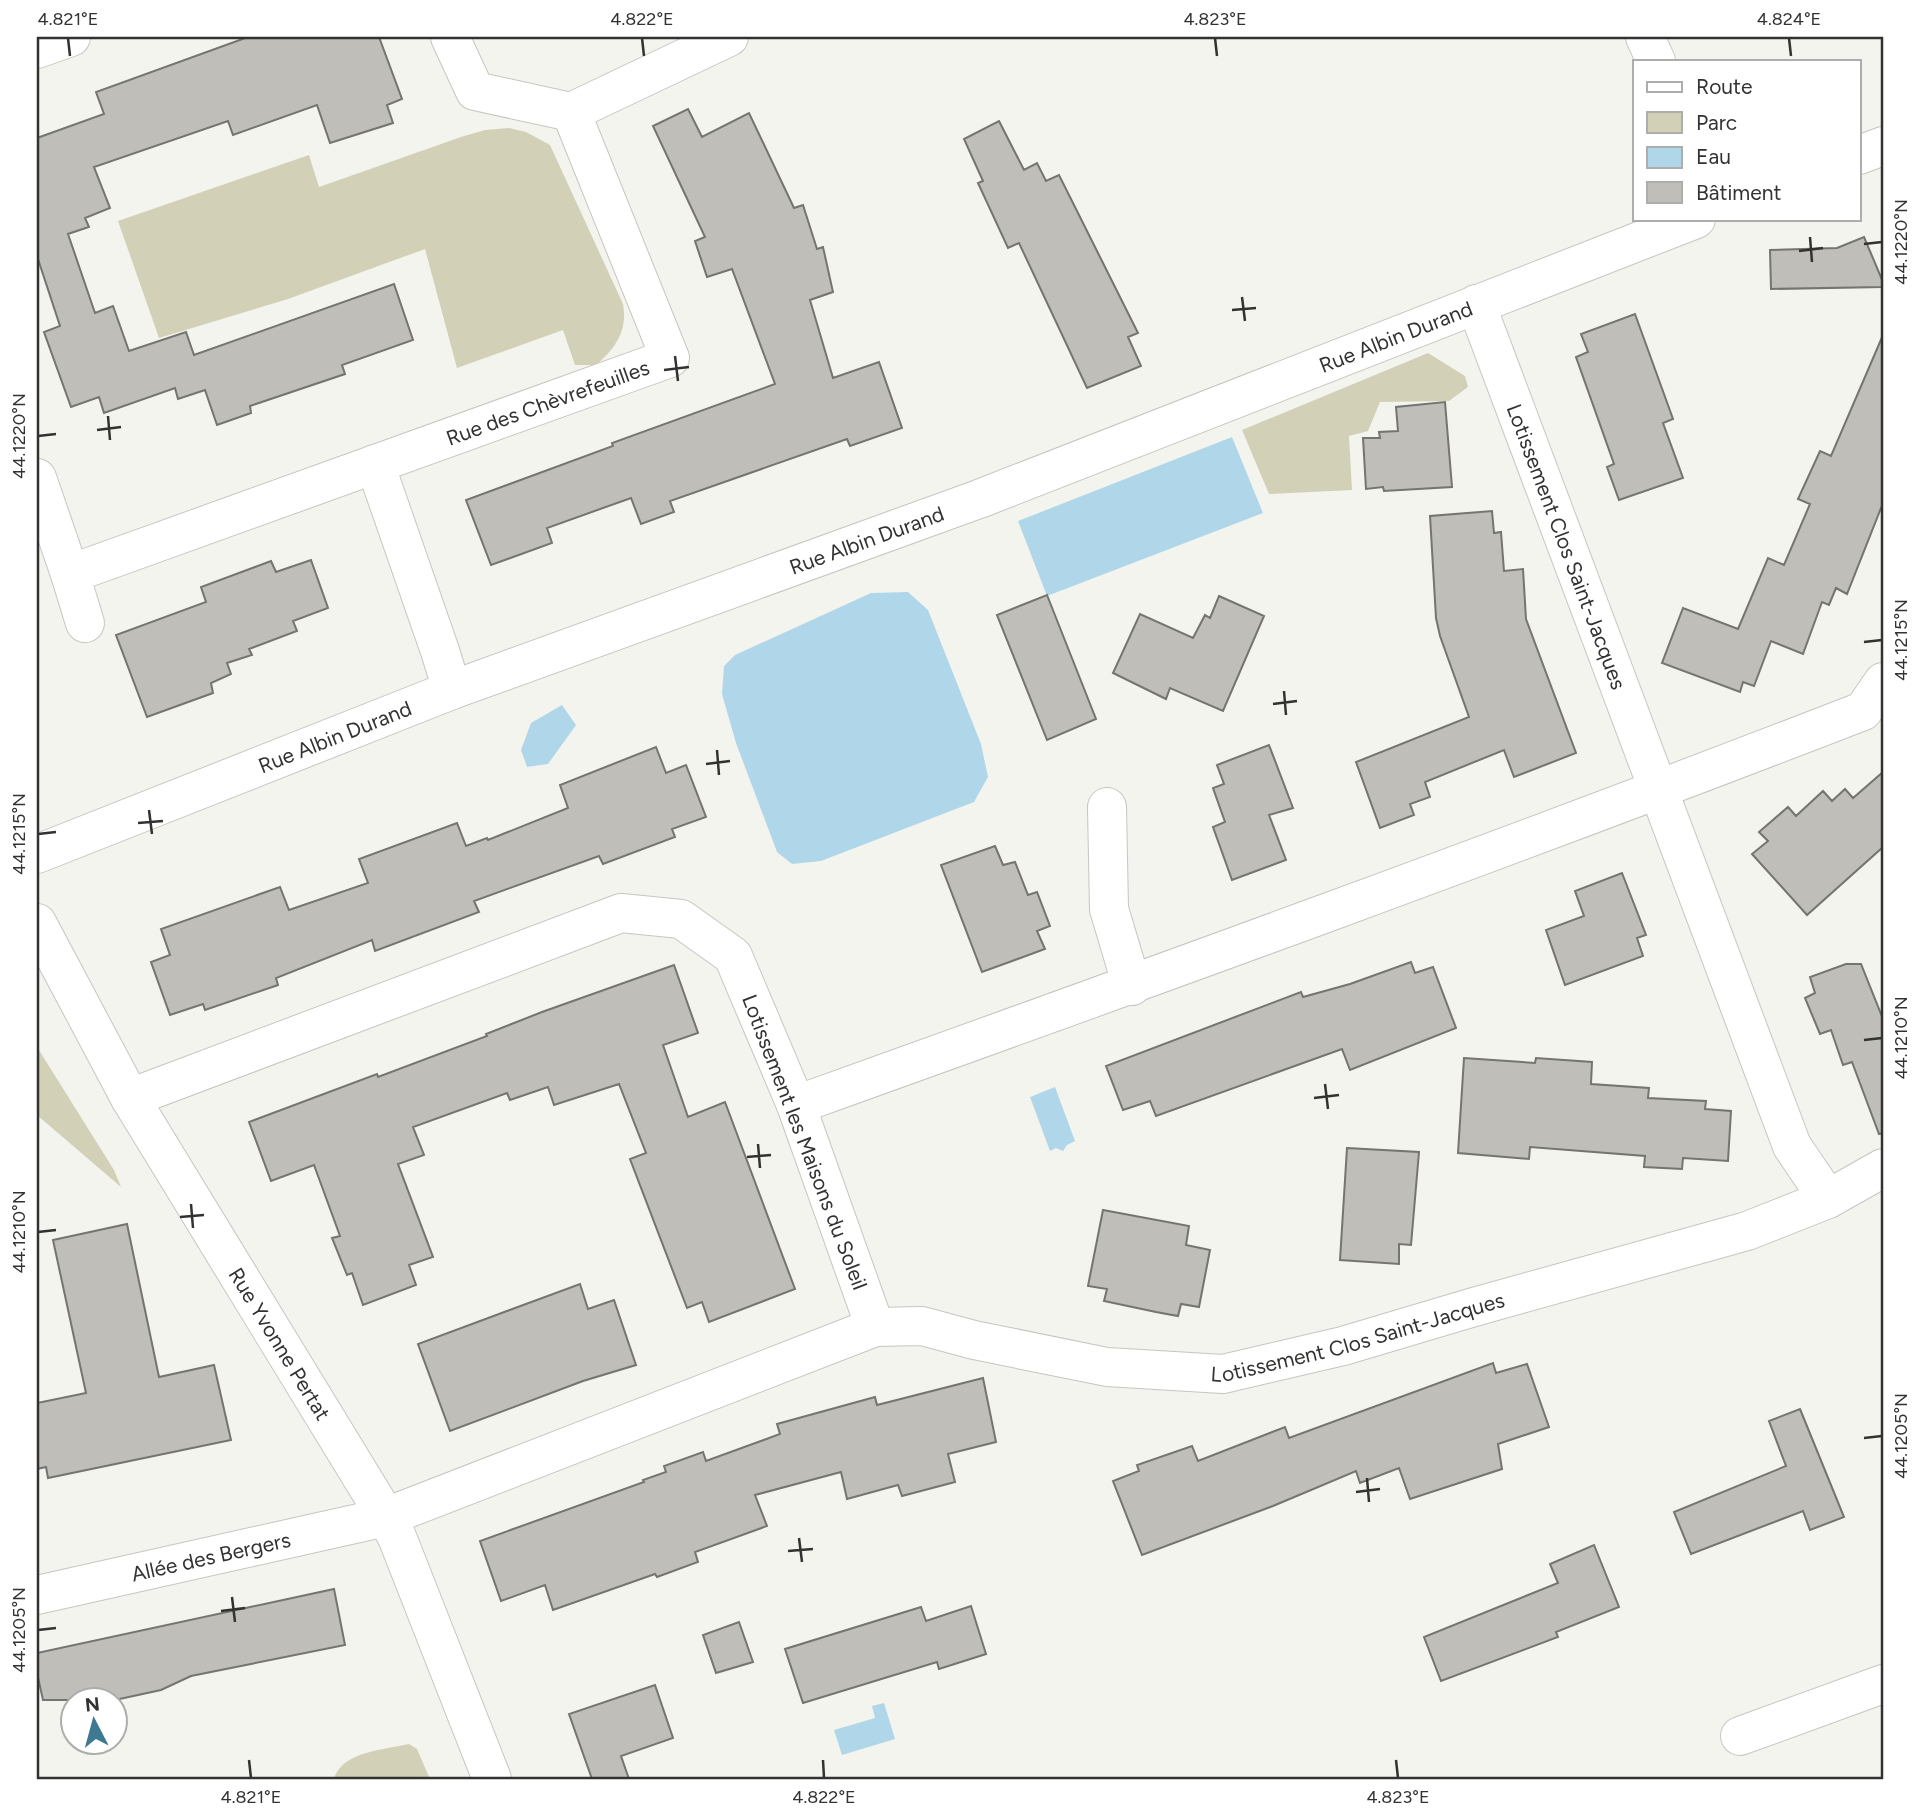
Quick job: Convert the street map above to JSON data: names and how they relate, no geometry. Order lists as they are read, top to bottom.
{
  "streets": {
    "street": [
      "Rue Albin Durand",
      "Rue des Chèvrefeuilles",
      "Lotissement Clos Saint-Jacques",
      "Lotissement les Maisons du Soleil",
      "Rue Yvonne Pertat",
      "Allée des Bergers"
    ]
  },
  "crossings": [
    ["Rue Albin Durand", "Lotissement Clos Saint-Jacques"],
    ["Lotissement Clos Saint-Jacques", "Lotissement les Maisons du Soleil"],
    ["Lotissement les Maisons du Soleil", "Rue Yvonne Pertat"],
    ["Rue Yvonne Pertat", "Allée des Bergers"]
  ],
  "legend": [
    "Route",
    "Parc",
    "Eau",
    "Bâtiment"
  ],
  "north": "top",
  "coordinates": [
    "4.821°E",
    "4.822°E",
    "4.823°E",
    "4.824°E",
    "44.1220°N",
    "44.1215°N",
    "44.1210°N",
    "44.1205°N"
  ]
}
